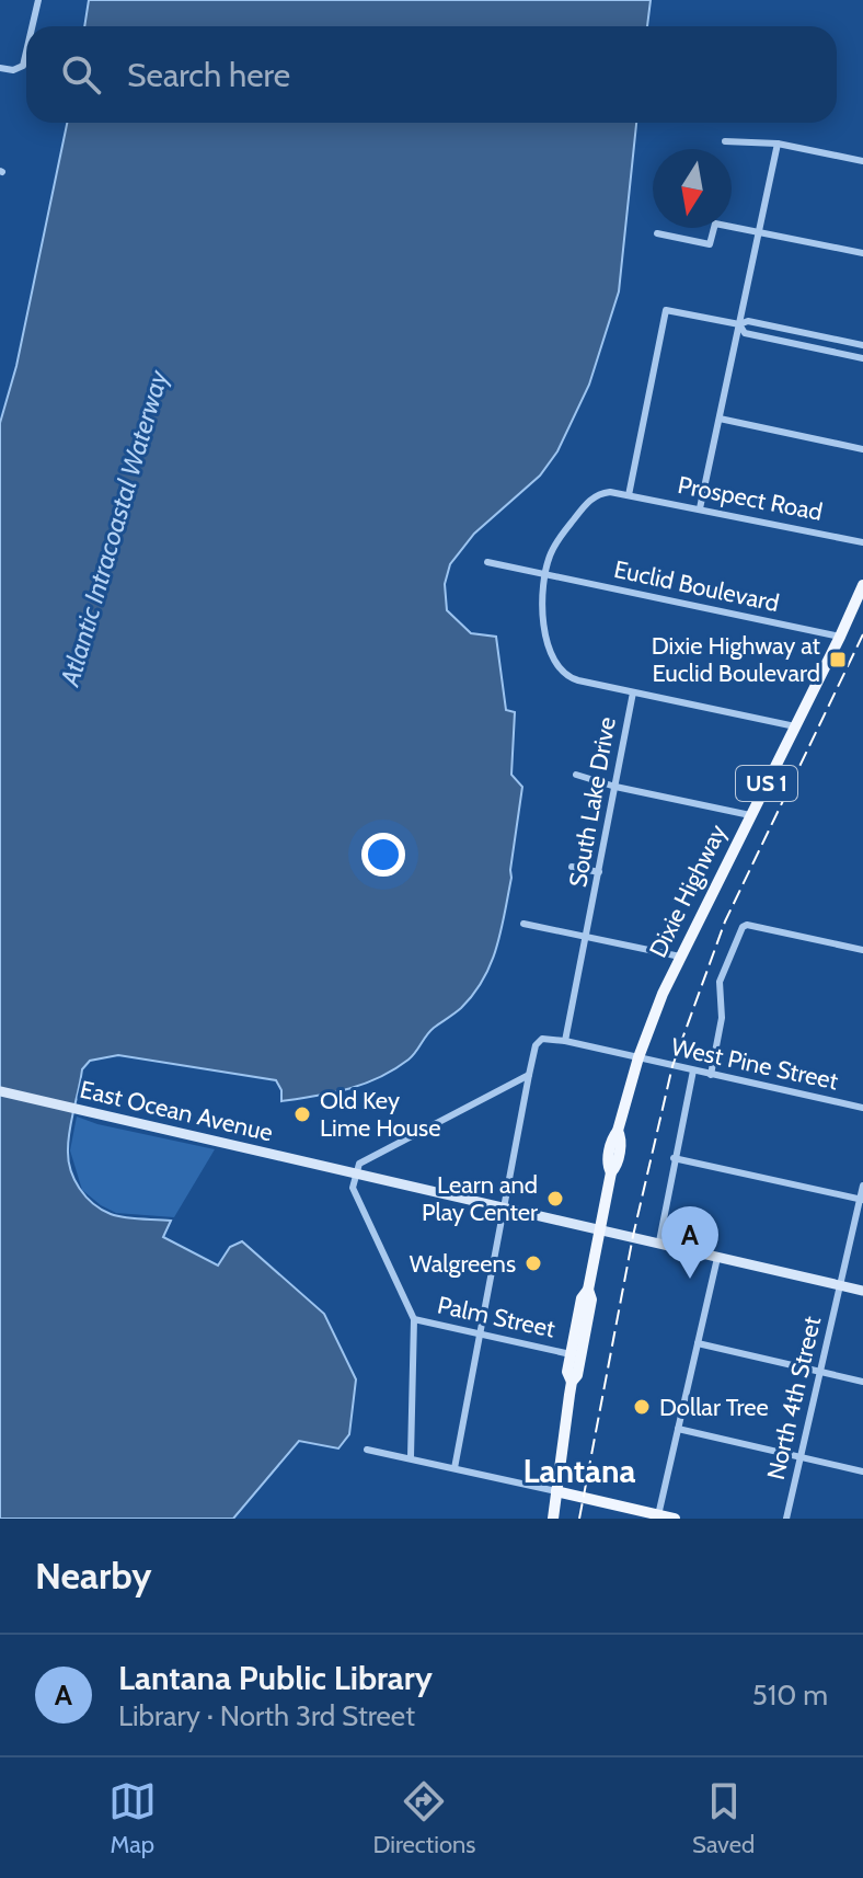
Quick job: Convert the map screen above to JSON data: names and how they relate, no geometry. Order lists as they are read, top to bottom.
{
  "streets": {
    "main road": ["US 1", "Dixie Highway", "East Ocean Avenue"],
    "street": [
      "Prospect Road",
      "Euclid Boulevard",
      "South Lake Drive",
      "West Pine Street",
      "Palm Street",
      "North 4th Street"
    ]
  },
  "crossings": [
    ["Prospect Road", "South Lake Drive"],
    ["Euclid Boulevard", "South Lake Drive"],
    ["Euclid Boulevard", "Dixie Highway"],
    ["US 1", "Dixie Highway"],
    ["South Lake Drive", "West Pine Street"],
    ["Dixie Highway", "West Pine Street"],
    ["Dixie Highway", "East Ocean Avenue"],
    ["Dixie Highway", "Palm Street"],
    ["East Ocean Avenue", "North 4th Street"]
  ],
  "districts": ["Lantana"],
  "water": ["Atlantic Intracoastal Waterway"],
  "places": {
    "transit": ["Dixie Highway at Euclid Boulevard"],
    "other": [
      "Old Key Lime House",
      "Learn and Play Center",
      "Walgreens",
      "Dollar Tree"
    ]
  },
  "north": "bottom",
  "page": {
    "search": "Search here",
    "pins": "A",
    "heading": "Nearby",
    "list": [
      {
        "mark": "A",
        "name": "Lantana Public Library",
        "note": "Library · North 3rd Street",
        "value": "510 m"
      }
    ],
    "nav": ["Map", "Directions", "Saved"]
  }
}
